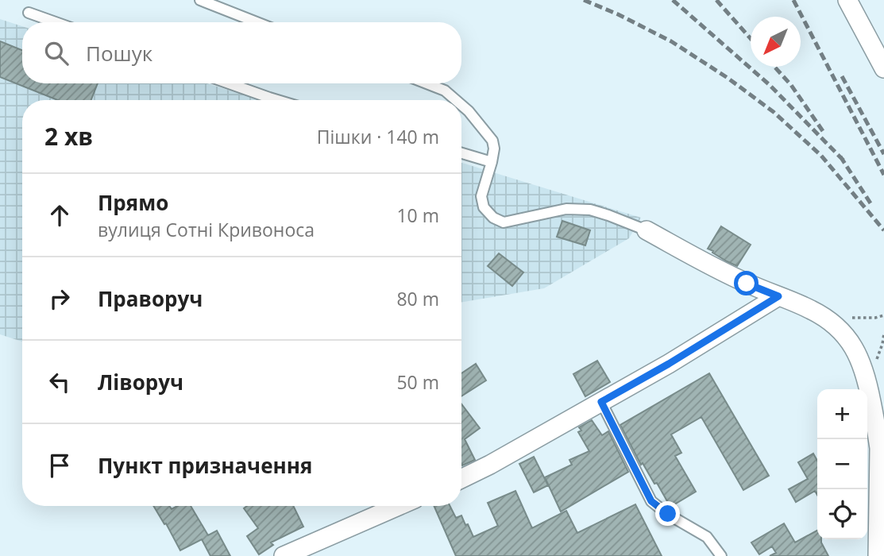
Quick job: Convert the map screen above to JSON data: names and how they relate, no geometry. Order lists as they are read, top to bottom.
{
  "north": "bottom left",
  "page": {
    "search": "Пошук",
    "heading": ["2 хв", "Пішки · 140 m"],
    "list": [
      ["Прямо", "вулиця Сотні Кривоноса", "10 m"],
      ["Праворуч", "80 m"],
      ["Ліворуч", "50 m"],
      "Пункт призначення"
    ],
    "map_buttons": ["+", "−"]
  }
}
